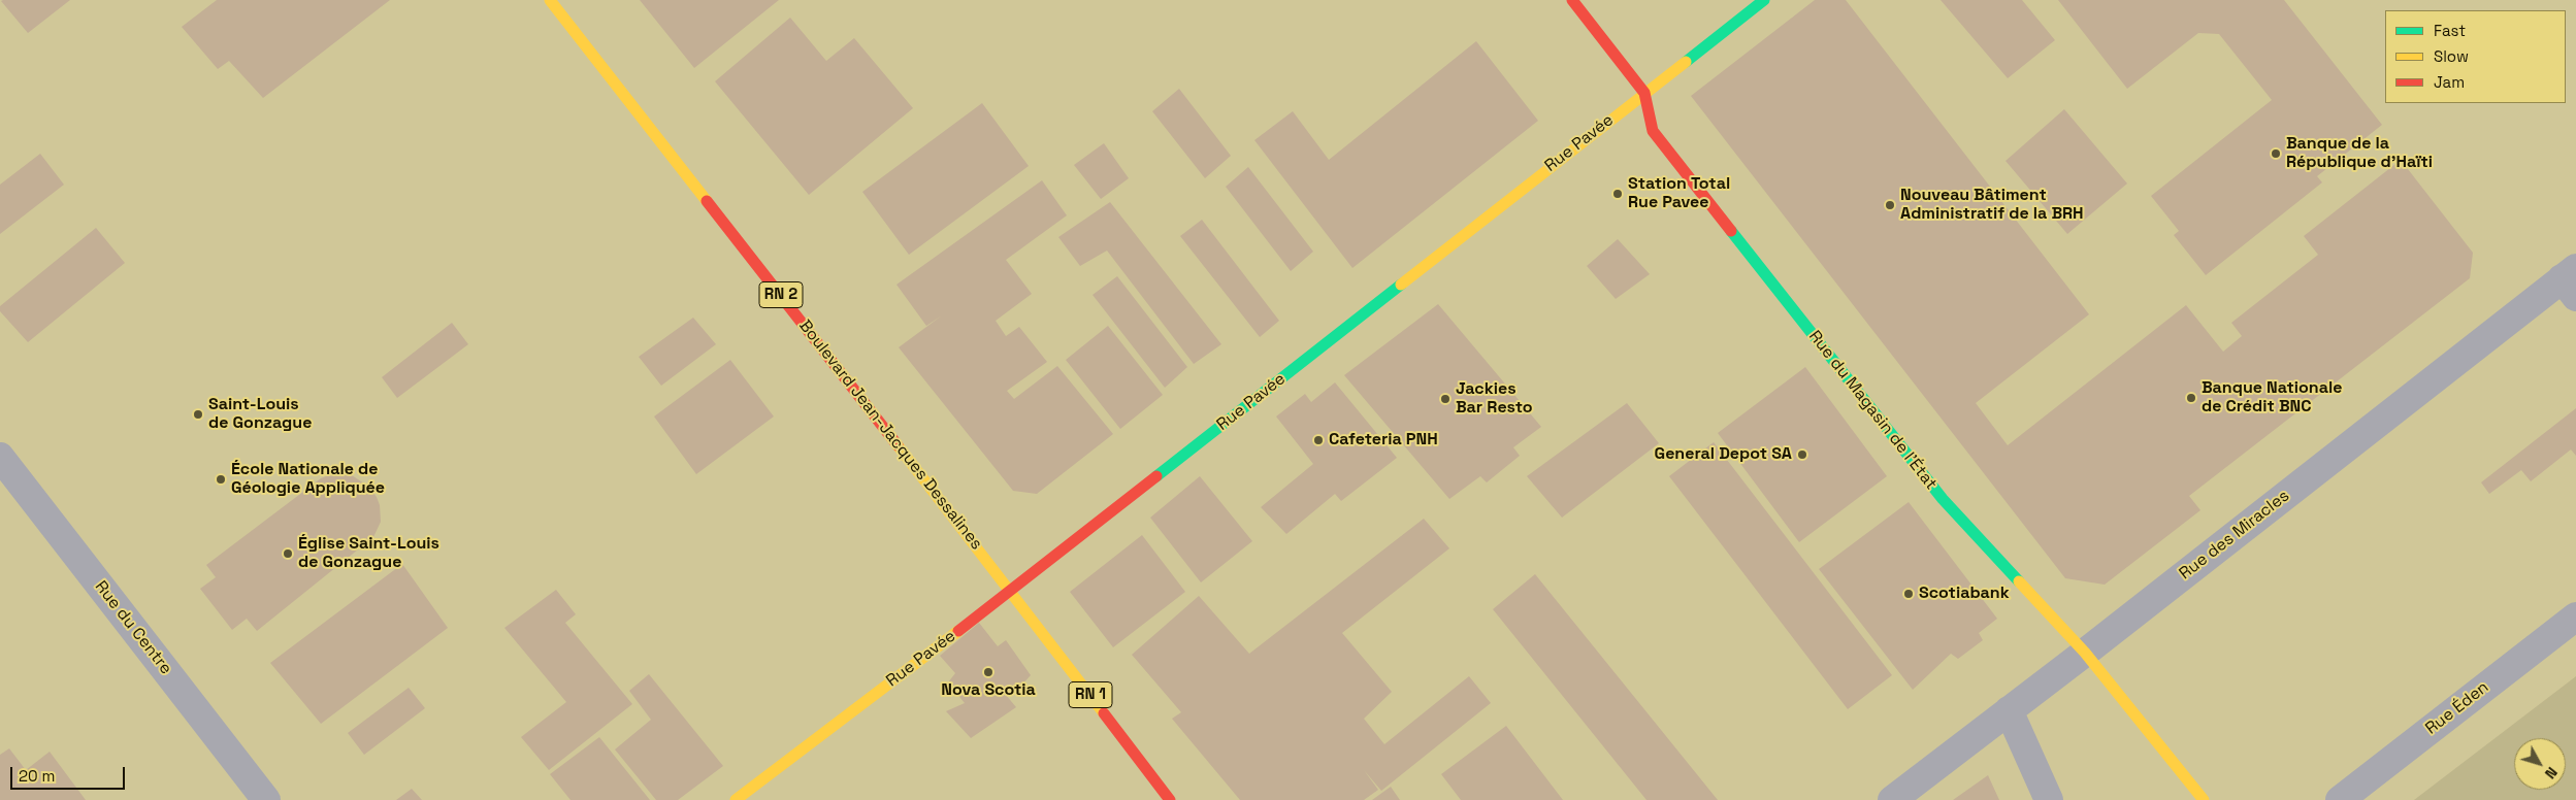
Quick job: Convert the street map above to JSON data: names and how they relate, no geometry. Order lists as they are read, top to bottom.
{
  "streets": {
    "main road": [
      "Rue Pavée",
      "RN 2",
      "Rue du Magasin de l'État",
      "Boulevard Jean-Jacques Dessalines",
      "RN 1"
    ],
    "street": ["Rue des Miracles", "Rue du Centre", "Rue Éden"]
  },
  "crossings": [
    ["Rue Pavée", "Rue du Magasin de l'État"],
    ["Rue Pavée", "Boulevard Jean-Jacques Dessalines"],
    ["Rue du Magasin de l'État", "Rue des Miracles"]
  ],
  "places": [
    "Banque de la République d'Haïti",
    "Station Total Rue Pavee",
    "Nouveau Bâtiment Administratif de la BRH",
    "Banque Nationale de Crédit BNC",
    "Jackies Bar Resto",
    "Saint-Louis de Gonzague",
    "Cafeteria PNH",
    "General Depot SA",
    "École Nationale de Géologie Appliquée",
    "Église Saint-Louis de Gonzague",
    "Scotiabank",
    "Nova Scotia"
  ],
  "legend": ["Fast", "Slow", "Jam"],
  "scale_bar": "20 m",
  "north": "bottom right"
}
